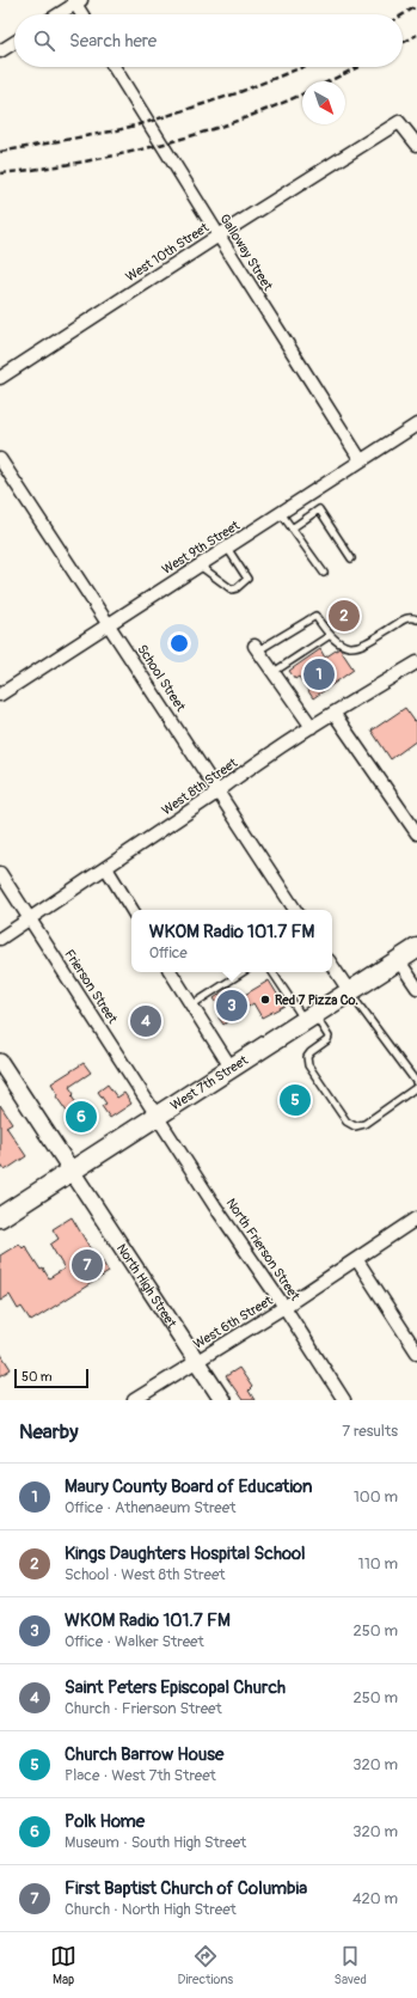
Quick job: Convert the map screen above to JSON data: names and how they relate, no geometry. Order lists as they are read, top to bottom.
{
  "streets": {
    "main road": ["West 7th Street"],
    "street": [
      "West 10th Street",
      "Galloway Street",
      "West 9th Street",
      "School Street",
      "West 8th Street",
      "Frierson Street",
      "North Frierson Street",
      "North High Street",
      "West 6th Street"
    ]
  },
  "crossings": [
    ["West 10th Street", "Galloway Street"],
    ["Galloway Street", "West 9th Street"],
    ["West 9th Street", "School Street"],
    ["School Street", "West 8th Street"],
    ["West 8th Street", "Frierson Street"],
    ["Frierson Street", "West 7th Street"],
    ["Frierson Street", "North Frierson Street"],
    ["West 7th Street", "North Frierson Street"],
    ["West 7th Street", "North High Street"],
    ["North Frierson Street", "West 6th Street"],
    ["North High Street", "West 6th Street"]
  ],
  "places": ["Red 7 Pizza Co."],
  "scale_bar": "50 m",
  "north": "bottom right",
  "page": {
    "search": "Search here",
    "pins": [
      "2",
      "1",
      "3",
      "4",
      "5",
      "6",
      "7"
    ],
    "popup": ["WKOM Radio 101.7 FM", "Office"],
    "scale": "50 m",
    "heading": ["Nearby", "7 results"],
    "list": [
      {
        "mark": "1",
        "name": "Maury County Board of Education",
        "note": "Office · Athenaeum Street",
        "value": "100 m"
      },
      {
        "mark": "2",
        "name": "Kings Daughters Hospital School",
        "note": "School · West 8th Street",
        "value": "110 m"
      },
      {
        "mark": "3",
        "name": "WKOM Radio 101.7 FM",
        "note": "Office · Walker Street",
        "value": "250 m"
      },
      {
        "mark": "4",
        "name": "Saint Peters Episcopal Church",
        "note": "Church · Frierson Street",
        "value": "250 m"
      },
      {
        "mark": "5",
        "name": "Church Barrow House",
        "note": "Place · West 7th Street",
        "value": "320 m"
      },
      {
        "mark": "6",
        "name": "Polk Home",
        "note": "Museum · South High Street",
        "value": "320 m"
      },
      {
        "mark": "7",
        "name": "First Baptist Church of Columbia",
        "note": "Church · North High Street",
        "value": "420 m"
      }
    ],
    "nav": ["Map", "Directions", "Saved"]
  }
}
